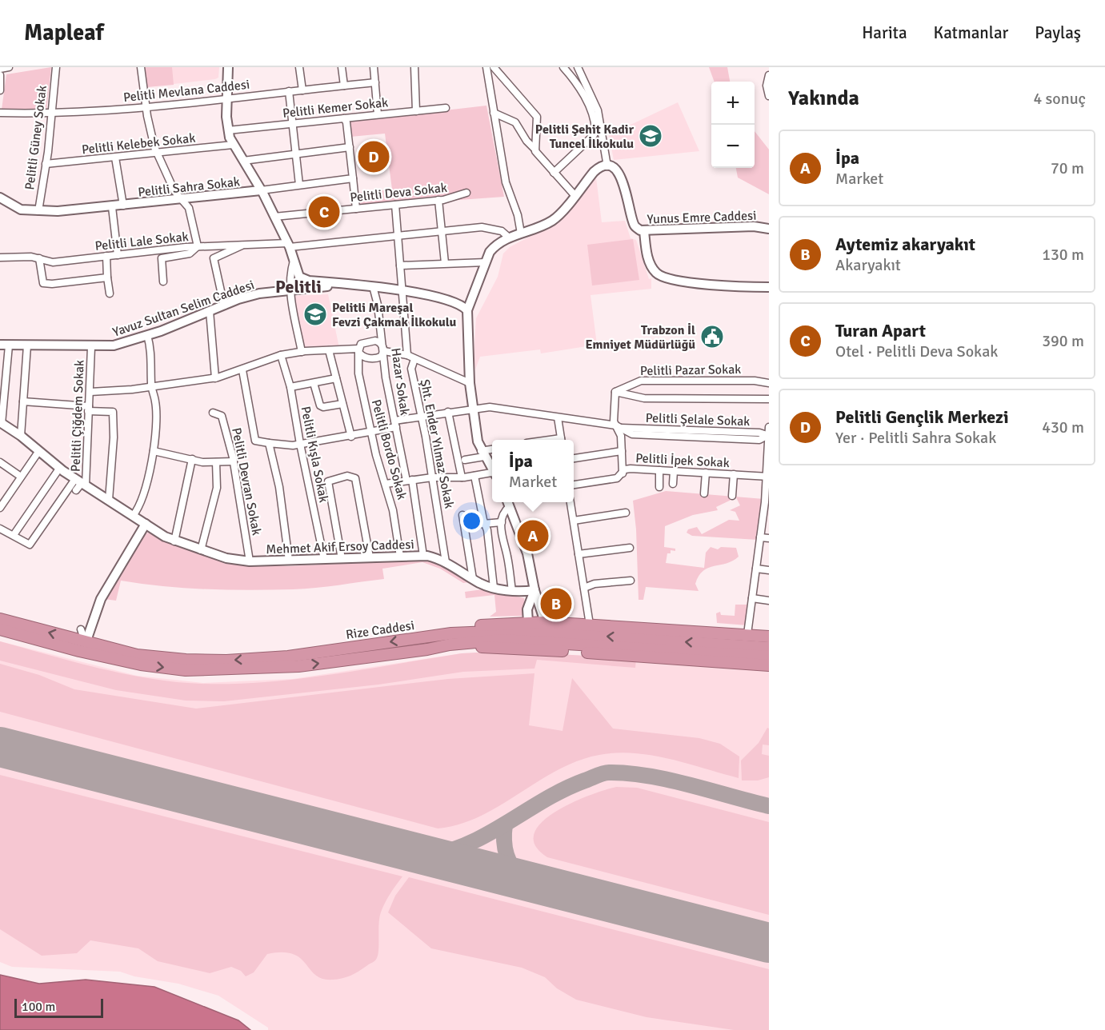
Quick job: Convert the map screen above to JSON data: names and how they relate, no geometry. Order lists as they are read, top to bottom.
{
  "streets": {
    "highway": ["Rize Caddesi"],
    "street": [
      "Pelitli Mevlana Caddesi",
      "Pelitli Kemer Sokak",
      "Pelitli Güney Sokak",
      "Pelitli Kelebek Sokak",
      "Pelitli Sahra Sokak",
      "Pelitli Deva Sokak",
      "Yunus Emre Caddesi",
      "Pelitli Lale Sokak",
      "Yavuz Sultan Selim Caddesi",
      "Pelitli Pazar Sokak",
      "Hazar Sokak",
      "Pelitli Çiğdem Sokak",
      "Pelitli Şelale Sokak",
      "Şht. Ender Yılmaz Sokak",
      "Pelitli Bordo Sokak",
      "Pelitli Kışla Sokak",
      "Pelitli İpek Sokak",
      "Pelitli Devran Sokak",
      "Mehmet Akif Ersoy Caddesi"
    ]
  },
  "crossings": [
    ["Pelitli Mevlana Caddesi", "Pelitli Güney Sokak"],
    ["Pelitli Güney Sokak", "Pelitli Kelebek Sokak"],
    ["Pelitli Güney Sokak", "Pelitli Sahra Sokak"],
    ["Pelitli Deva Sokak", "Şht. Ender Yılmaz Sokak"],
    ["Pelitli Lale Sokak", "Şht. Ender Yılmaz Sokak"],
    ["Yavuz Sultan Selim Caddesi", "Pelitli Çiğdem Sokak"],
    ["Hazar Sokak", "Pelitli Şelale Sokak"],
    ["Hazar Sokak", "Pelitli Bordo Sokak"],
    ["Hazar Sokak", "Mehmet Akif Ersoy Caddesi"],
    ["Pelitli Çiğdem Sokak", "Mehmet Akif Ersoy Caddesi"],
    ["Pelitli Şelale Sokak", "Şht. Ender Yılmaz Sokak"],
    ["Pelitli Şelale Sokak", "Pelitli Bordo Sokak"],
    ["Pelitli Şelale Sokak", "Pelitli Kışla Sokak"],
    ["Şht. Ender Yılmaz Sokak", "Mehmet Akif Ersoy Caddesi"],
    ["Pelitli Bordo Sokak", "Mehmet Akif Ersoy Caddesi"],
    ["Pelitli Kışla Sokak", "Mehmet Akif Ersoy Caddesi"],
    ["Pelitli Devran Sokak", "Mehmet Akif Ersoy Caddesi"]
  ],
  "districts": ["Pelitli"],
  "places": {
    "school or university": ["Pelitli Şehit Kadir Tuncel İlkokulu", "Pelitli Mareşal Fevzi Çakmak İlkokulu"],
    "public building": ["Trabzon İl Emniyet Müdürlüğü"]
  },
  "scale_bar": "100 m",
  "page": {
    "header": "Mapleaf",
    "nav": ["Harita", "Katmanlar", "Paylaş"],
    "heading": ["Yakında", "4 sonuç"],
    "map_buttons": ["+", "−"],
    "list": [
      {
        "mark": "A",
        "name": "İpa",
        "note": "Market",
        "value": "70 m"
      },
      {
        "mark": "B",
        "name": "Aytemiz akaryakıt",
        "note": "Akaryakıt",
        "value": "130 m"
      },
      {
        "mark": "C",
        "name": "Turan Apart",
        "note": "Otel · Pelitli Deva Sokak",
        "value": "390 m"
      },
      {
        "mark": "D",
        "name": "Pelitli Gençlik Merkezi",
        "note": "Yer · Pelitli Sahra Sokak",
        "value": "430 m"
      }
    ],
    "pins": [
      "D",
      "C",
      "A",
      "B"
    ],
    "popup": ["İpa", "Market"],
    "scale": "100 m"
  }
}
